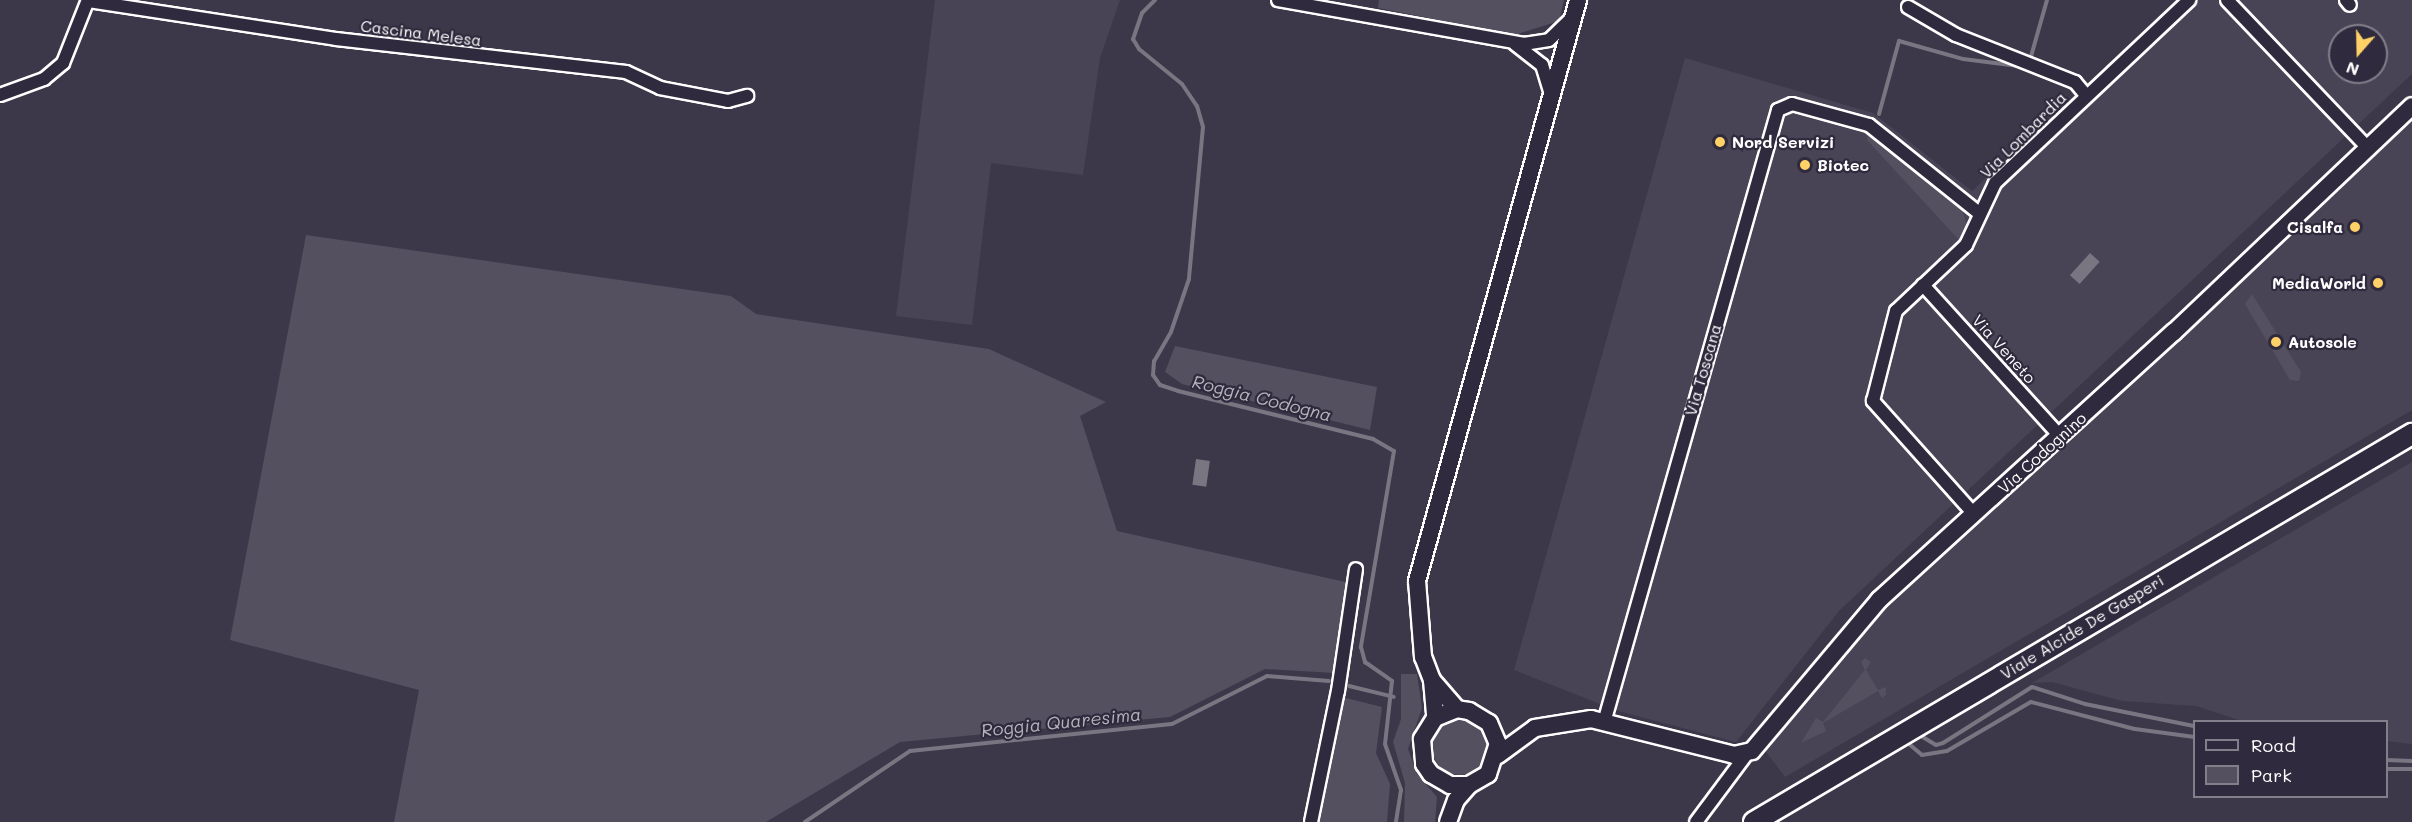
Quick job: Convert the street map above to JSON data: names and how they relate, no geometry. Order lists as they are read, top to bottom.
{
  "streets": {
    "main road": ["Viale Alcide De Gasperi"],
    "street": [
      "Cascina Melesa",
      "Via Lombardia",
      "Via Veneto",
      "Via Toscana",
      "Via Codognino"
    ]
  },
  "crossings": [
    ["Via Lombardia", "Via Veneto"],
    ["Via Lombardia", "Via Toscana"],
    ["Via Lombardia", "Via Codognino"],
    ["Via Veneto", "Via Codognino"]
  ],
  "water": ["Roggia Codogna", "Roggia Quaresima"],
  "places": [
    "Nord Servizi",
    "Biotec",
    "Cisalfa",
    "MediaWorld",
    "Autosole"
  ],
  "legend": ["Road", "Park"],
  "north": "bottom"
}
